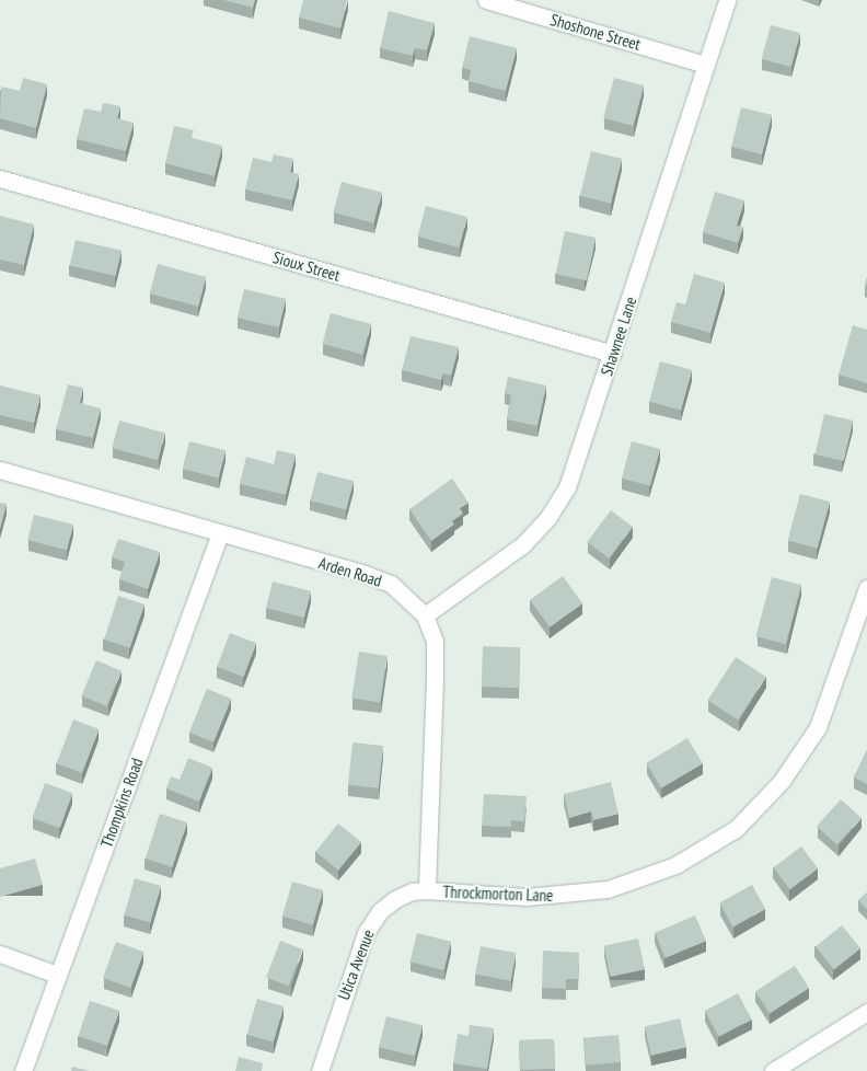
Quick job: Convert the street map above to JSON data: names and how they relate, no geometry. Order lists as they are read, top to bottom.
{
  "streets": {
    "street": [
      "Shoshone Street",
      "Sioux Street",
      "Shawnee Lane",
      "Arden Road",
      "Thompkins Road",
      "Throckmorton Lane",
      "Utica Avenue"
    ]
  },
  "crossings": [
    ["Shoshone Street", "Shawnee Lane"],
    ["Sioux Street", "Shawnee Lane"],
    ["Shawnee Lane", "Arden Road"],
    ["Arden Road", "Thompkins Road"],
    ["Arden Road", "Throckmorton Lane"],
    ["Arden Road", "Utica Avenue"],
    ["Throckmorton Lane", "Utica Avenue"]
  ]
}
